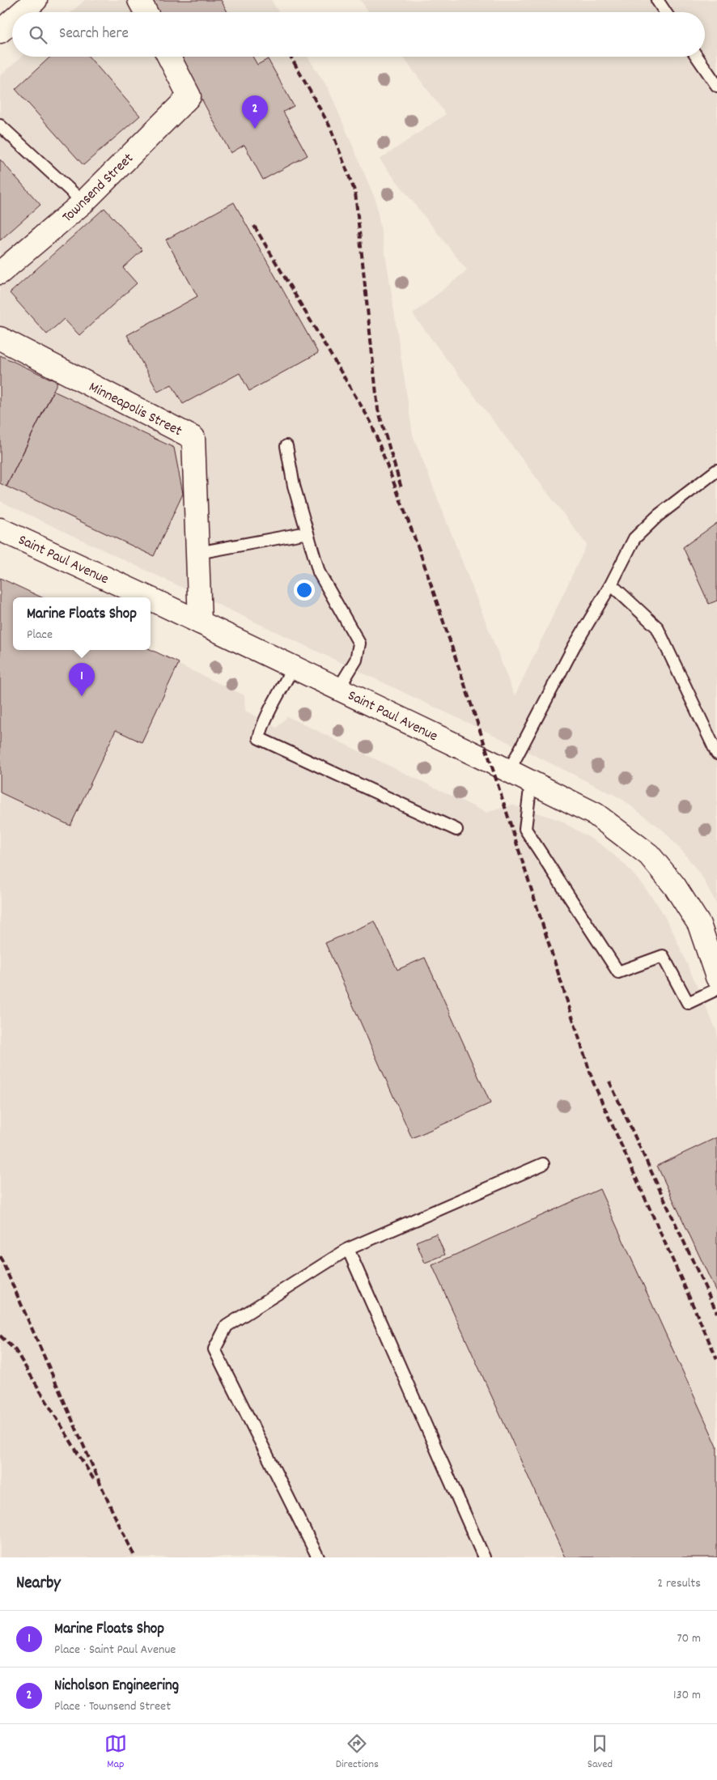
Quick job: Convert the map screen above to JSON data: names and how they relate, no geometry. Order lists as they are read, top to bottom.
{
  "streets": {
    "street": ["Townsend Street", "Minneapolis Street", "Saint Paul Avenue"]
  },
  "crossings": [
    ["Minneapolis Street", "Saint Paul Avenue"]
  ],
  "page": {
    "search": "Search here",
    "pins": ["2", "1"],
    "popup": ["Marine Floats Shop", "Place"],
    "heading": ["Nearby", "2 results"],
    "list": [
      {
        "mark": "1",
        "name": "Marine Floats Shop",
        "note": "Place · Saint Paul Avenue",
        "value": "70 m"
      },
      {
        "mark": "2",
        "name": "Nicholson Engineering",
        "note": "Place · Townsend Street",
        "value": "130 m"
      }
    ],
    "nav": ["Map", "Directions", "Saved"]
  }
}
